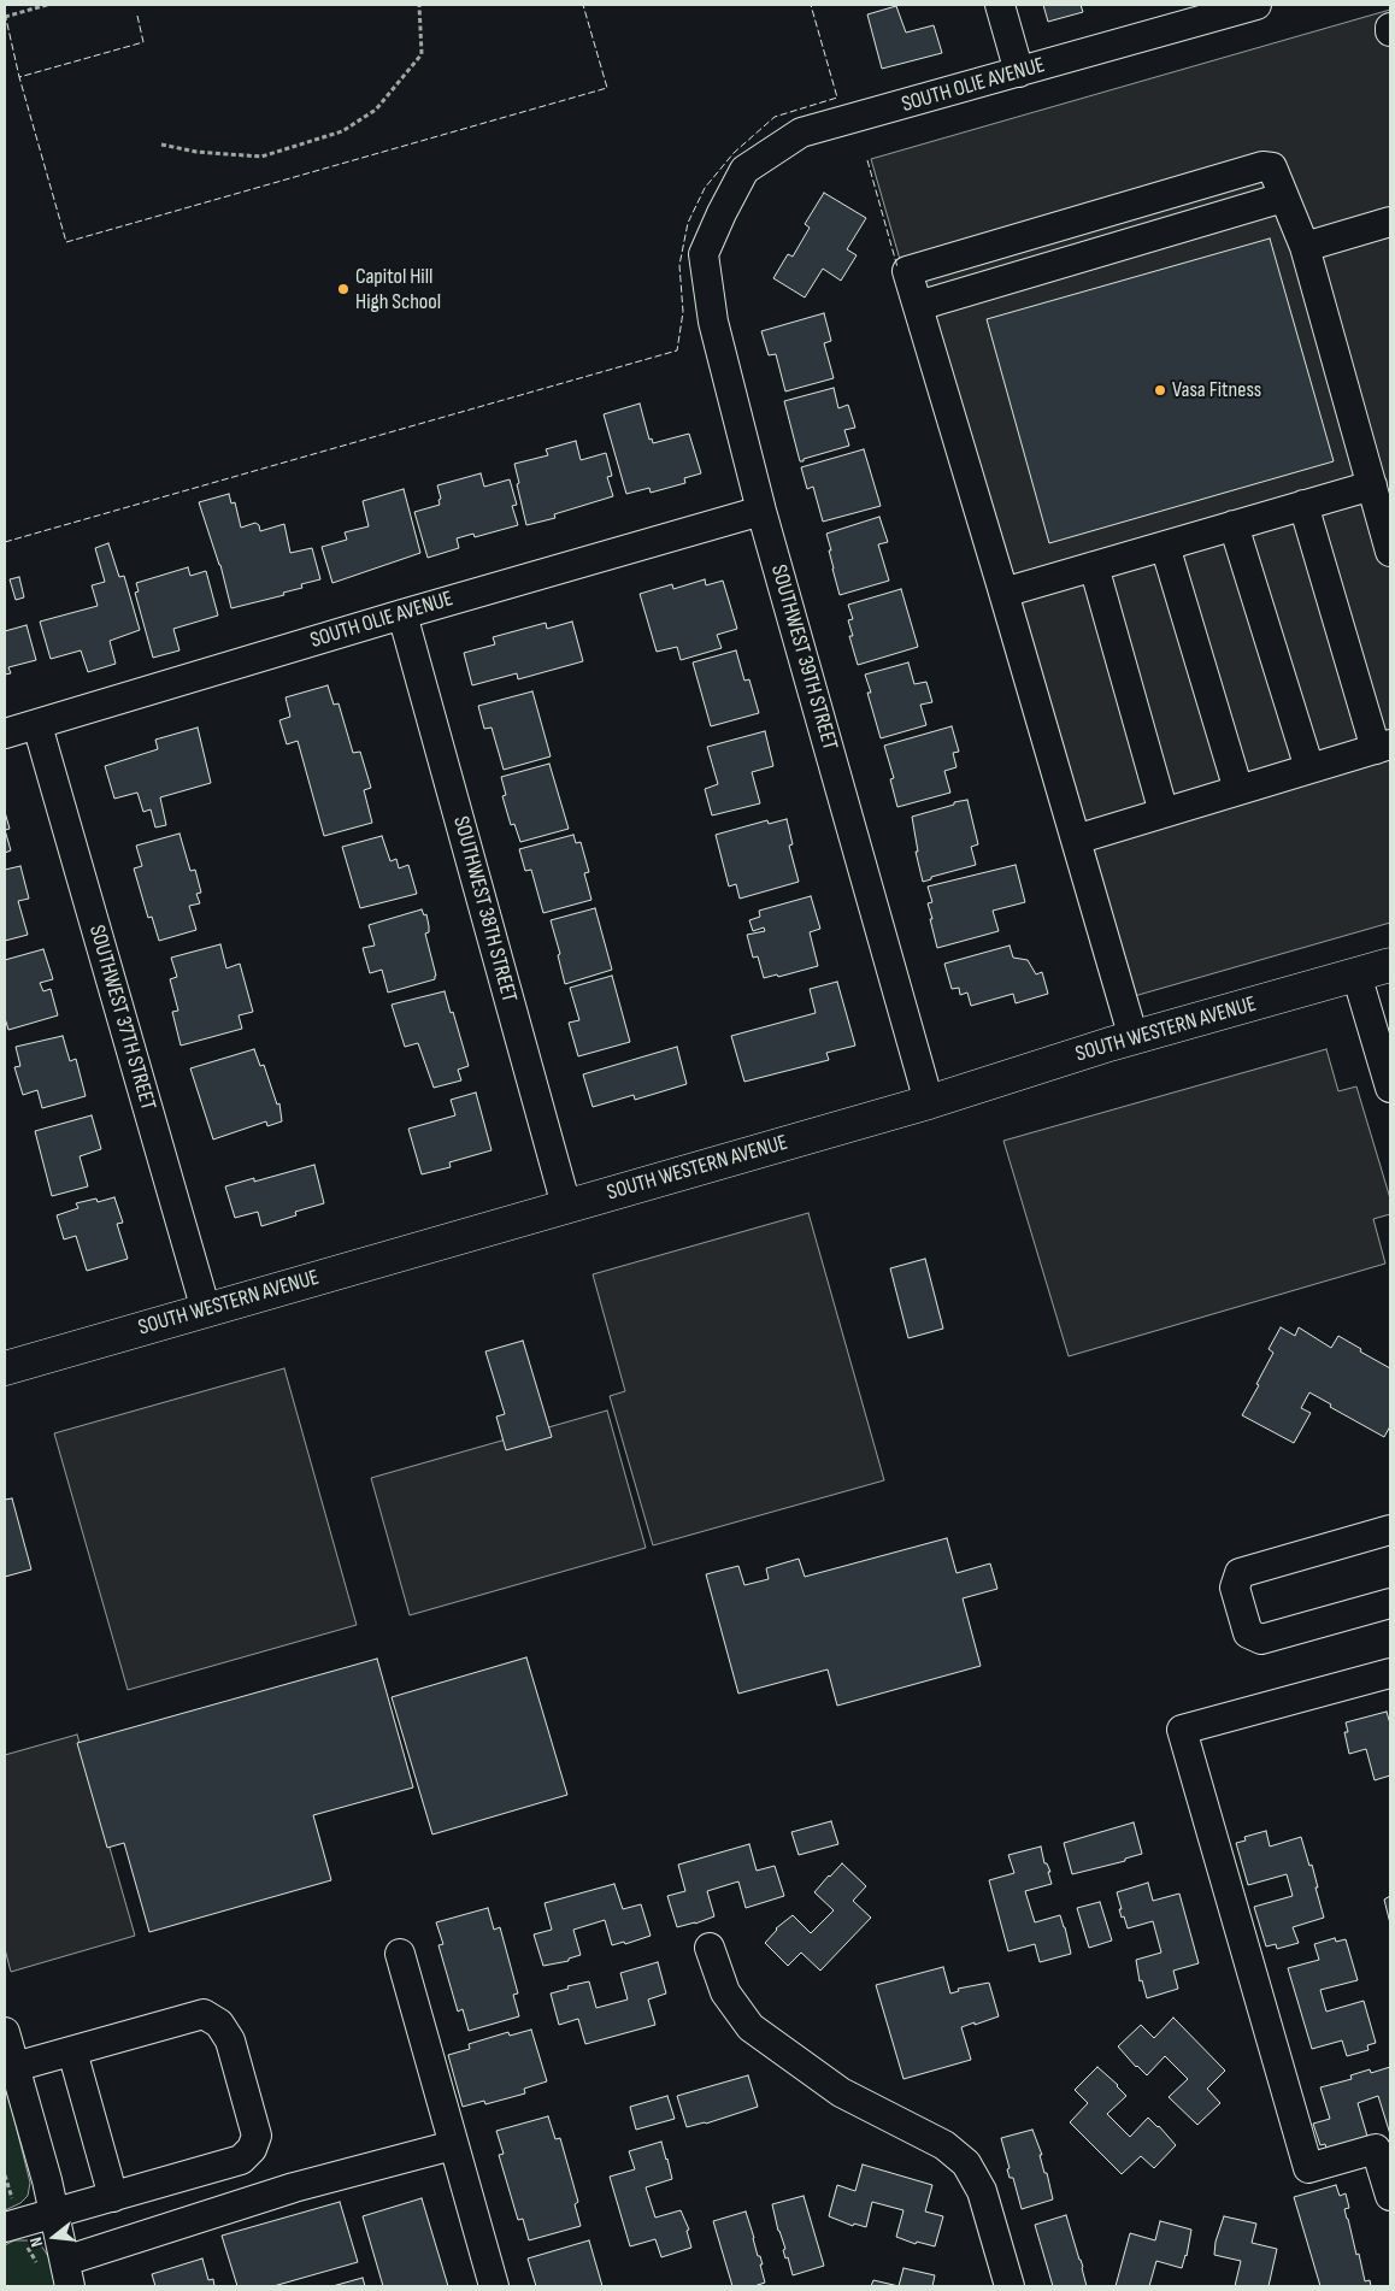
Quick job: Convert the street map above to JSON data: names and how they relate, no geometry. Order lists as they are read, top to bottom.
{
  "streets": {
    "main road": ["SOUTH WESTERN AVENUE"],
    "street": [
      "SOUTH OLIE AVENUE",
      "SOUTHWEST 39TH STREET",
      "SOUTHWEST 38TH STREET",
      "SOUTHWEST 37TH STREET"
    ]
  },
  "crossings": [
    ["SOUTH OLIE AVENUE", "SOUTHWEST 39TH STREET"],
    ["SOUTH OLIE AVENUE", "SOUTHWEST 38TH STREET"],
    ["SOUTH OLIE AVENUE", "SOUTHWEST 37TH STREET"],
    ["SOUTHWEST 39TH STREET", "SOUTH WESTERN AVENUE"],
    ["SOUTHWEST 38TH STREET", "SOUTH WESTERN AVENUE"],
    ["SOUTHWEST 37TH STREET", "SOUTH WESTERN AVENUE"]
  ],
  "places": ["Capitol Hill High School", "Vasa Fitness"],
  "north": "left"
}
